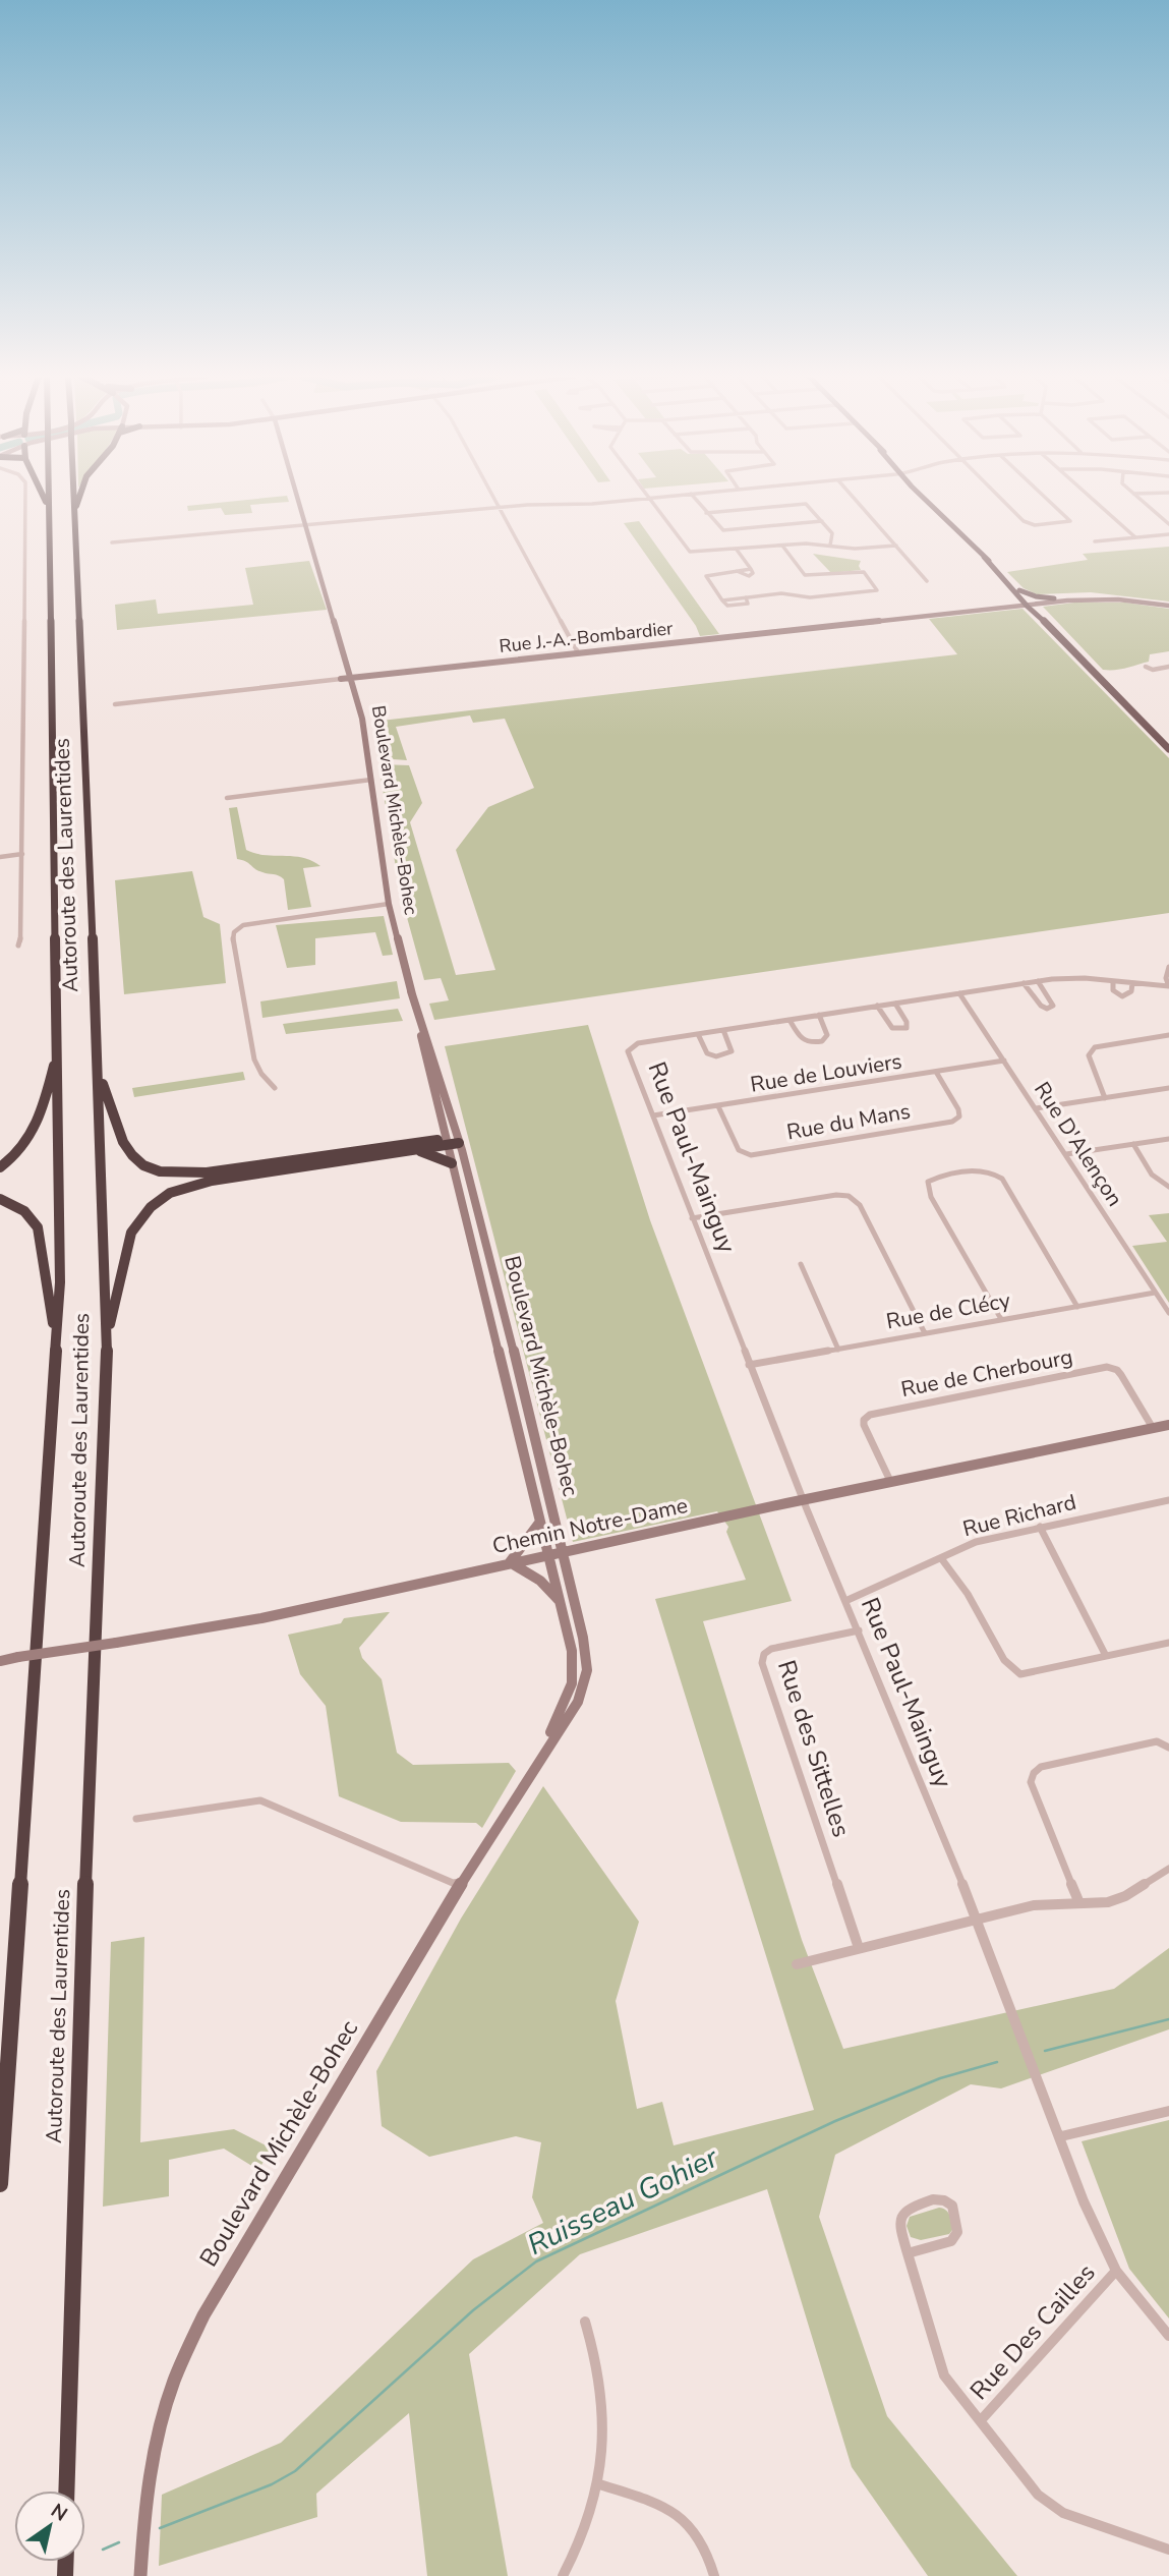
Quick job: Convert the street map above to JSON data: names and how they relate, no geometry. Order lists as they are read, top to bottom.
{
  "streets": {
    "highway": ["Autoroute des Laurentides"],
    "street": [
      "Rue J.-A.-Bombardier",
      "Boulevard Michèle-Bohec",
      "Rue de Louviers",
      "Rue du Mans",
      "Rue D'Alençon",
      "Rue Paul-Mainguy",
      "Rue de Clécy",
      "Rue de Cherbourg",
      "Rue Richard",
      "Chemin Notre-Dame",
      "Rue des Sittelles",
      "Rue Des Cailles"
    ]
  },
  "crossings": [
    ["Rue J.-A.-Bombardier", "Boulevard Michèle-Bohec"],
    ["Boulevard Michèle-Bohec", "Chemin Notre-Dame"],
    ["Rue de Louviers", "Rue du Mans"],
    ["Rue de Louviers", "Rue D'Alençon"],
    ["Rue de Louviers", "Rue Paul-Mainguy"],
    ["Rue D'Alençon", "Rue de Clécy"],
    ["Rue Paul-Mainguy", "Rue de Clécy"],
    ["Rue Paul-Mainguy", "Rue Richard"],
    ["Rue Paul-Mainguy", "Chemin Notre-Dame"],
    ["Rue Paul-Mainguy", "Rue des Sittelles"],
    ["Rue Paul-Mainguy", "Rue Des Cailles"],
    ["Rue de Cherbourg", "Chemin Notre-Dame"]
  ],
  "water": ["Ruisseau Gohier"],
  "north": "top right"
}
